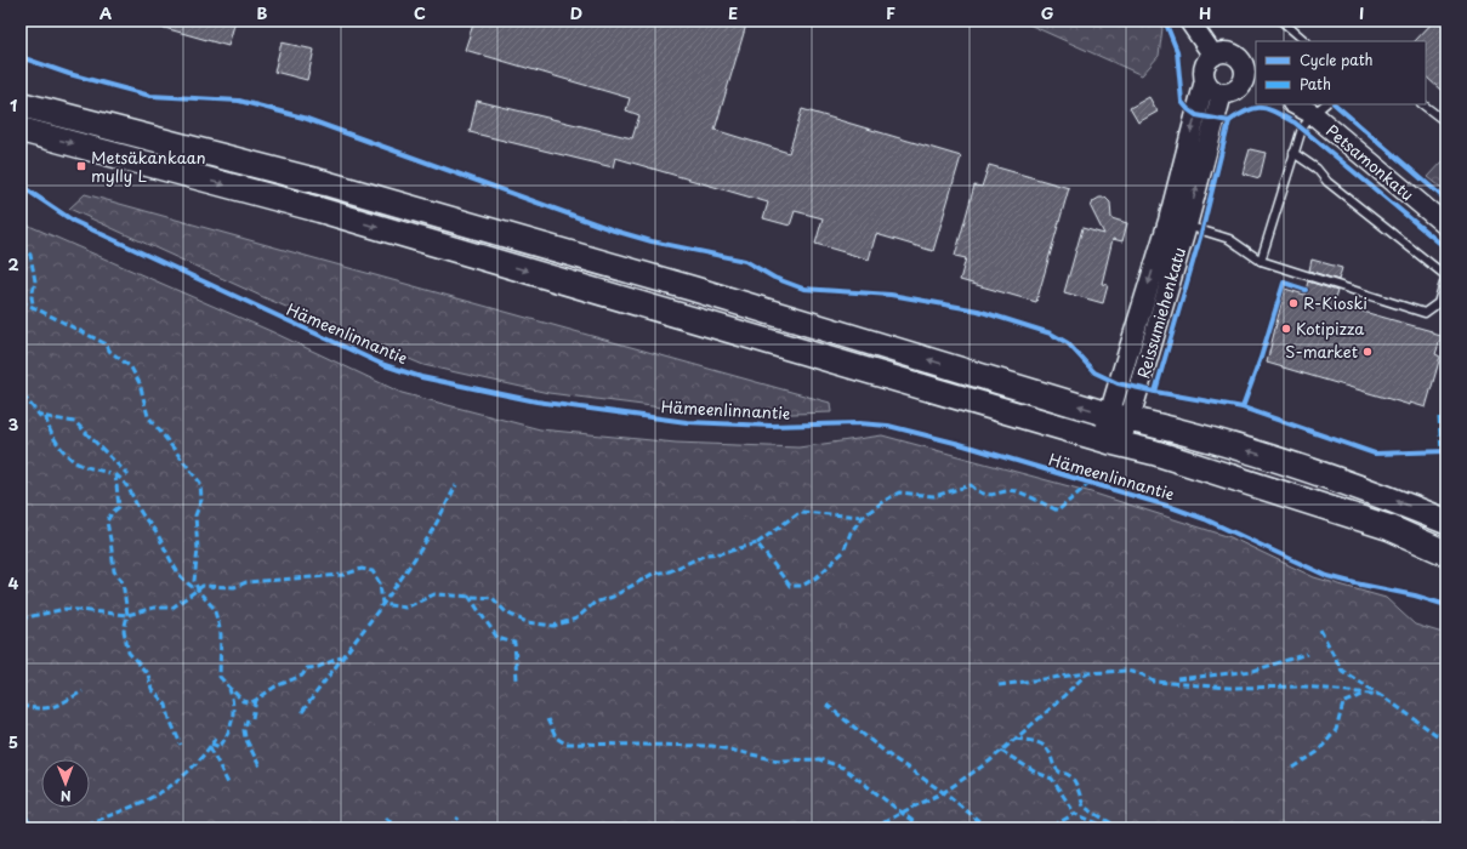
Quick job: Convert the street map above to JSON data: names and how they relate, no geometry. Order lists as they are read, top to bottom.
{
  "streets": {
    "main road": ["Hämeenlinnantie"],
    "street": ["Petsamonkatu", "Reissumiehenkatu"]
  },
  "crossings": [
    ["Reissumiehenkatu", "Hämeenlinnantie"]
  ],
  "places": {
    "transit": ["Metsäkankaan mylly L"],
    "other": ["R-Kioski", "Kotipizza", "S-market"]
  },
  "legend": ["Cycle path", "Path"],
  "north": "bottom",
  "grid": {
    "columns": [
      "A",
      "B",
      "C",
      "D",
      "E",
      "F",
      "G",
      "H",
      "I"
    ],
    "rows": [
      "1",
      "2",
      "3",
      "4",
      "5"
    ]
  }
}
